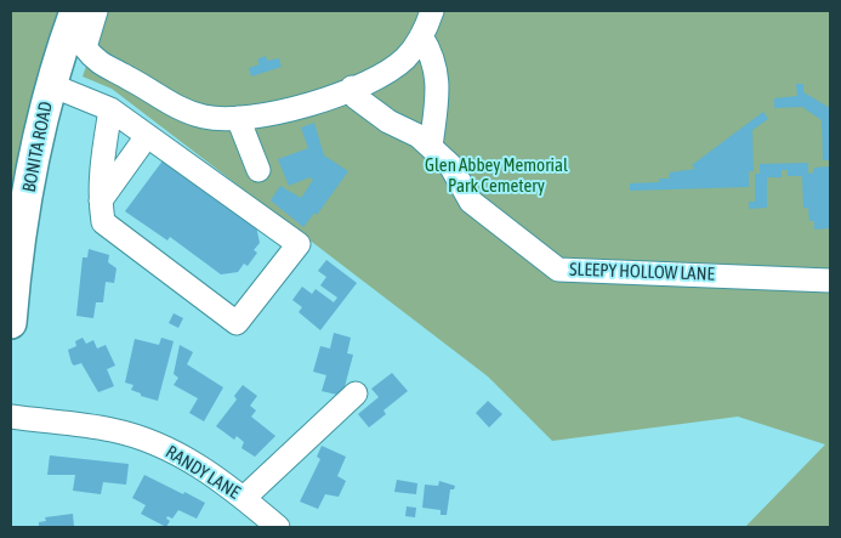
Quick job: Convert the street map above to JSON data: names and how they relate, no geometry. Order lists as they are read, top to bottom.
{
  "streets": {
    "main road": ["BONITA ROAD"],
    "street": ["SLEEPY HOLLOW LANE", "RANDY LANE"]
  },
  "parks": ["Glen Abbey Memorial Park Cemetery"]
}
